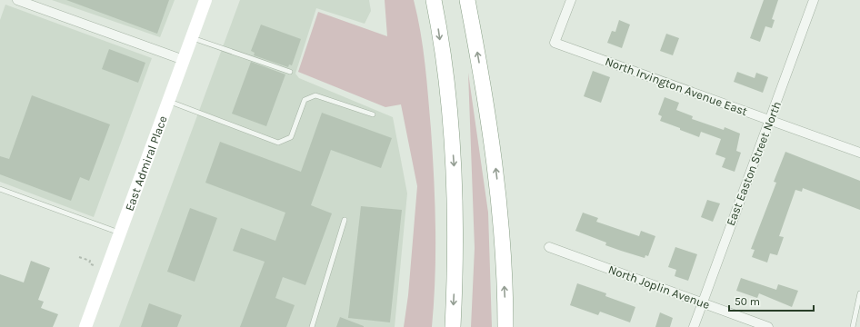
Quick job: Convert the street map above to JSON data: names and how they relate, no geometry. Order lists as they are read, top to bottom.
{
  "streets": {
    "main road": ["East Admiral Place"],
    "street": ["North Irvington Avenue East", "East Easton Street North", "North Joplin Avenue"]
  },
  "crossings": [
    ["North Irvington Avenue East", "East Easton Street North"],
    ["East Easton Street North", "North Joplin Avenue"]
  ],
  "scale_bar": "50 m"
}
